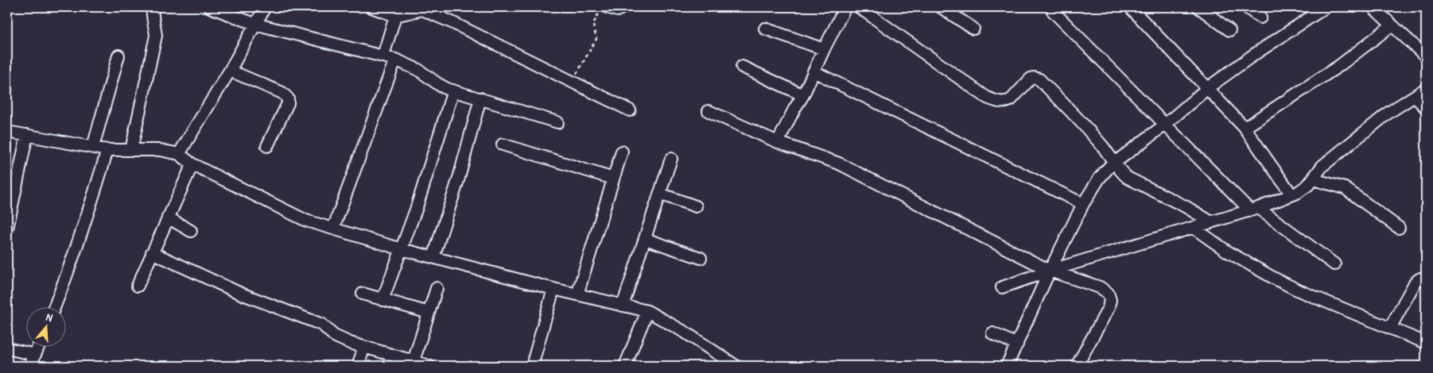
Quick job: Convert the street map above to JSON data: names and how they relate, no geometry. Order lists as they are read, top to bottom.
{
  "north": "top"
}
